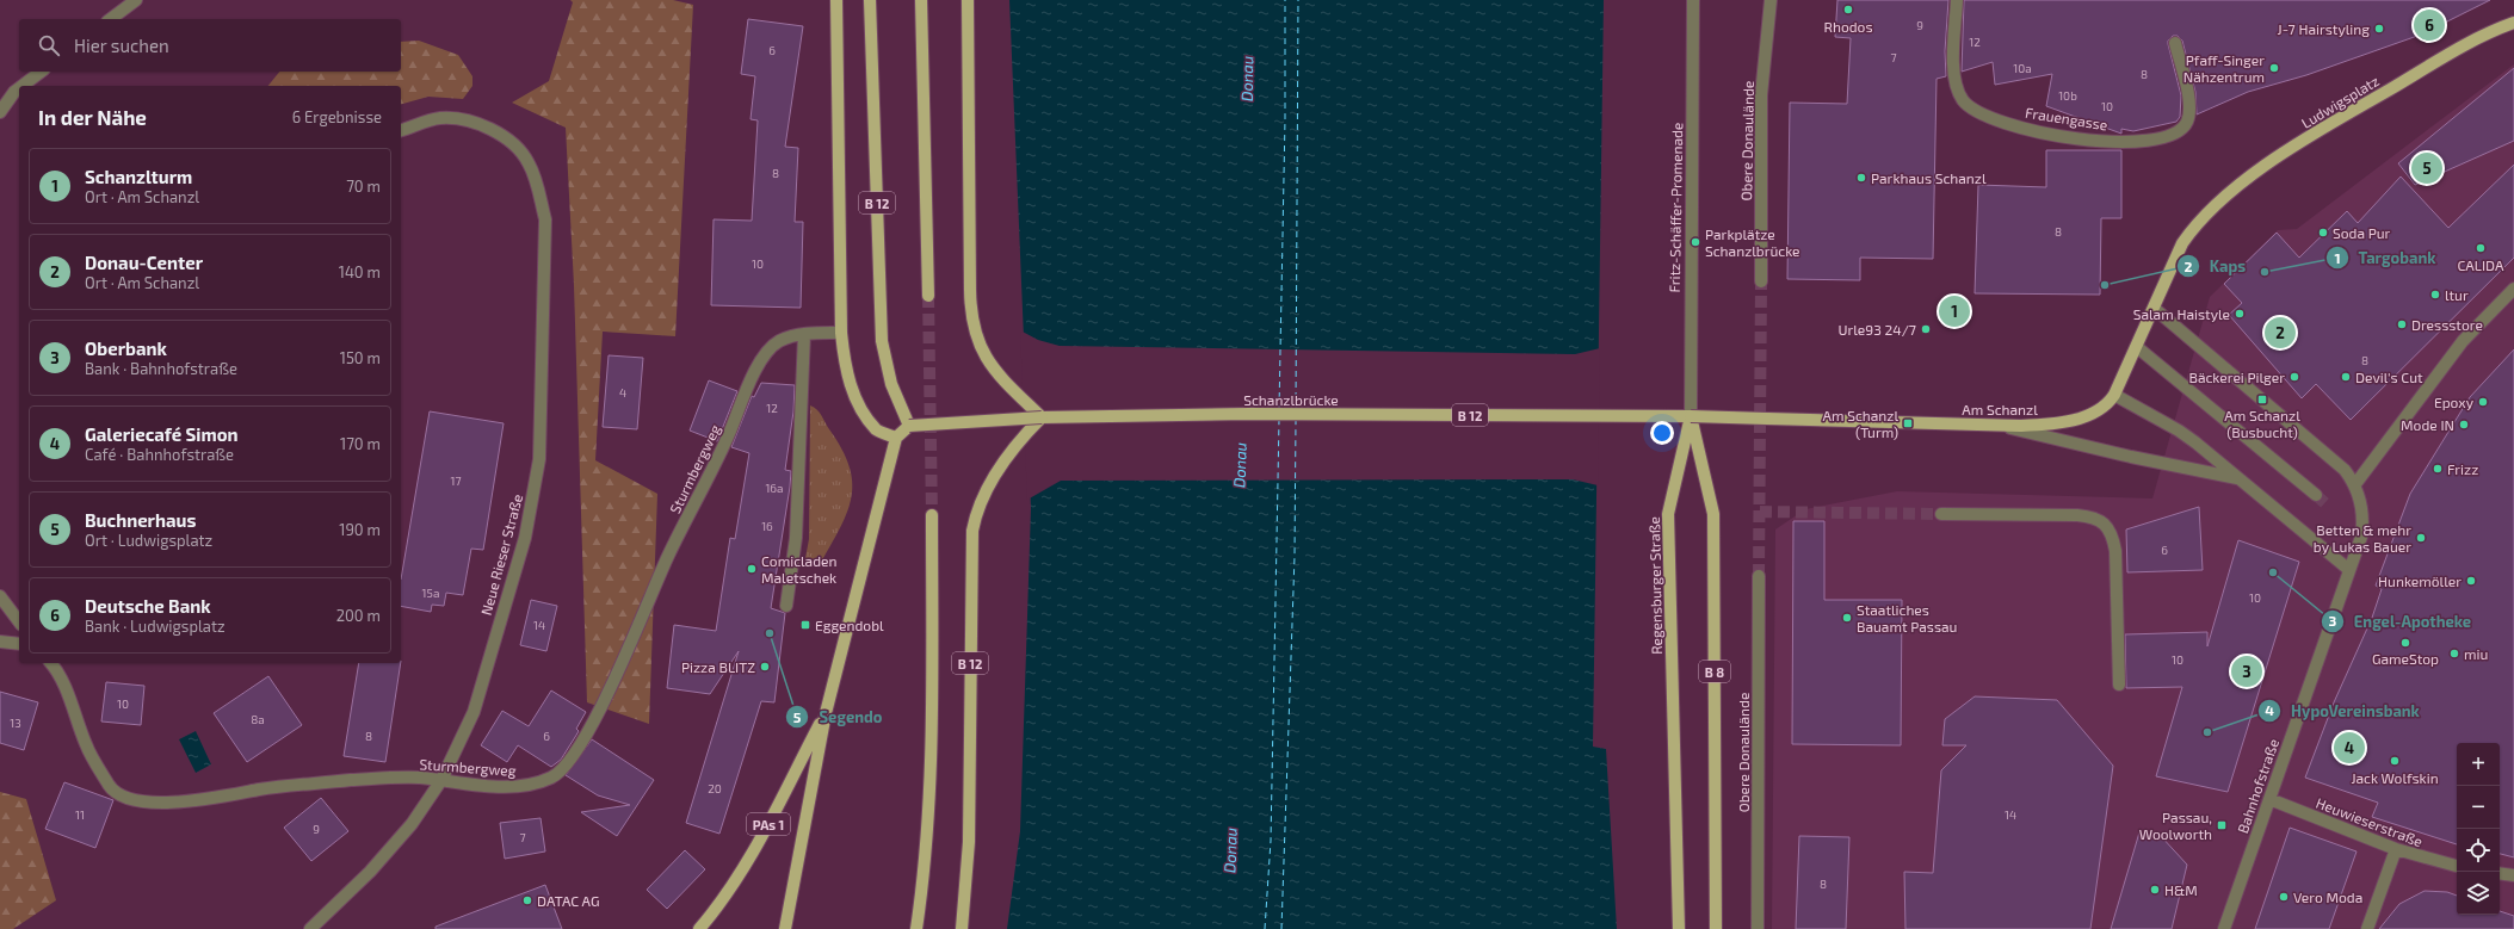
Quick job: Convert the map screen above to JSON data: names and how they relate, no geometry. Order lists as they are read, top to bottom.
{
  "streets": {
    "main road": [
      "Ludwigsplatz",
      "B 12",
      "Schanzlbrücke",
      "Am Schanzl",
      "Regensburger Straße",
      "B 8",
      "PAs 1"
    ],
    "street": [
      "Frauengasse",
      "Obere Donaulände",
      "Fritz-Schäffer-Promenade",
      "Sturmbergweg",
      "Neue Rieser Straße",
      "Bahnhofstraße",
      "Heuwieserstraße"
    ]
  },
  "crossings": [
    ["Ludwigsplatz", "Am Schanzl"],
    ["B 12", "Schanzlbrücke"],
    ["B 12", "Sturmbergweg"],
    ["Fritz-Schäffer-Promenade", "Schanzlbrücke"],
    ["Fritz-Schäffer-Promenade", "Am Schanzl"],
    ["Fritz-Schäffer-Promenade", "Regensburger Straße"],
    ["Fritz-Schäffer-Promenade", "B 8"],
    ["Schanzlbrücke", "Am Schanzl"],
    ["Schanzlbrücke", "Regensburger Straße"],
    ["Schanzlbrücke", "B 8"],
    ["Am Schanzl", "Regensburger Straße"],
    ["Am Schanzl", "B 8"],
    ["Sturmbergweg", "Neue Rieser Straße"],
    ["Regensburger Straße", "B 8"],
    ["Bahnhofstraße", "Heuwieserstraße"]
  ],
  "water": ["Donau"],
  "places": {
    "other": [
      "Rhodos",
      "J-7 Hairstyling",
      "Pfaff-Singer Nähzentrum",
      "Parkhaus Schanzl",
      "Soda Pur",
      "Parkplätze Schanzlbrücke",
      "CALIDA",
      "Targobank",
      "Kaps",
      "ltur",
      "Salam Haistyle",
      "Dressstore",
      "Urle93 24/7",
      "Bäckerei Pilger",
      "Devil's Cut",
      "Epoxy",
      "Mode IN",
      "Frizz",
      "Betten & mehr by Lukas Bauer",
      "Comicladen Maletschek",
      "Engel-Apotheke",
      "Hunkemöller",
      "Staatliches Bauamt Passau",
      "Segendo",
      "GameStop",
      "miu",
      "Pizza BLITZ",
      "HypoVereinsbank",
      "Jack Wolfskin",
      "H&M",
      "Vero Moda",
      "DATAC AG"
    ],
    "transit": [
      "Am Schanzl (Busbucht)",
      "Am Schanzl (Turm)",
      "Eggendobl",
      "Passau, Woolworth"
    ]
  },
  "house_numbers": [
    "9",
    "12",
    "6",
    "7",
    "10a",
    "8",
    "10b",
    "10",
    "8",
    "8",
    "10",
    "8",
    "4",
    "12",
    "17",
    "16a",
    "16",
    "6",
    "15a",
    "10",
    "14",
    "10",
    "10",
    "8a",
    "13",
    "8",
    "6",
    "20",
    "11",
    "14",
    "9",
    "7",
    "8"
  ],
  "page": {
    "pins": [
      "6",
      "5",
      "1",
      "2",
      "3",
      "4"
    ],
    "search": "Hier suchen",
    "heading": ["In der Nähe", "6 Ergebnisse"],
    "list": [
      {
        "mark": "1",
        "name": "Schanzlturm",
        "note": "Ort · Am Schanzl",
        "value": "70 m"
      },
      {
        "mark": "2",
        "name": "Donau-Center",
        "note": "Ort · Am Schanzl",
        "value": "140 m"
      },
      {
        "mark": "3",
        "name": "Oberbank",
        "note": "Bank · Bahnhofstraße",
        "value": "150 m"
      },
      {
        "mark": "4",
        "name": "Galeriecafé Simon",
        "note": "Café · Bahnhofstraße",
        "value": "170 m"
      },
      {
        "mark": "5",
        "name": "Buchnerhaus",
        "note": "Ort · Ludwigsplatz",
        "value": "190 m"
      },
      {
        "mark": "6",
        "name": "Deutsche Bank",
        "note": "Bank · Ludwigsplatz",
        "value": "200 m"
      }
    ],
    "map_buttons": ["+", "−"]
  }
}
